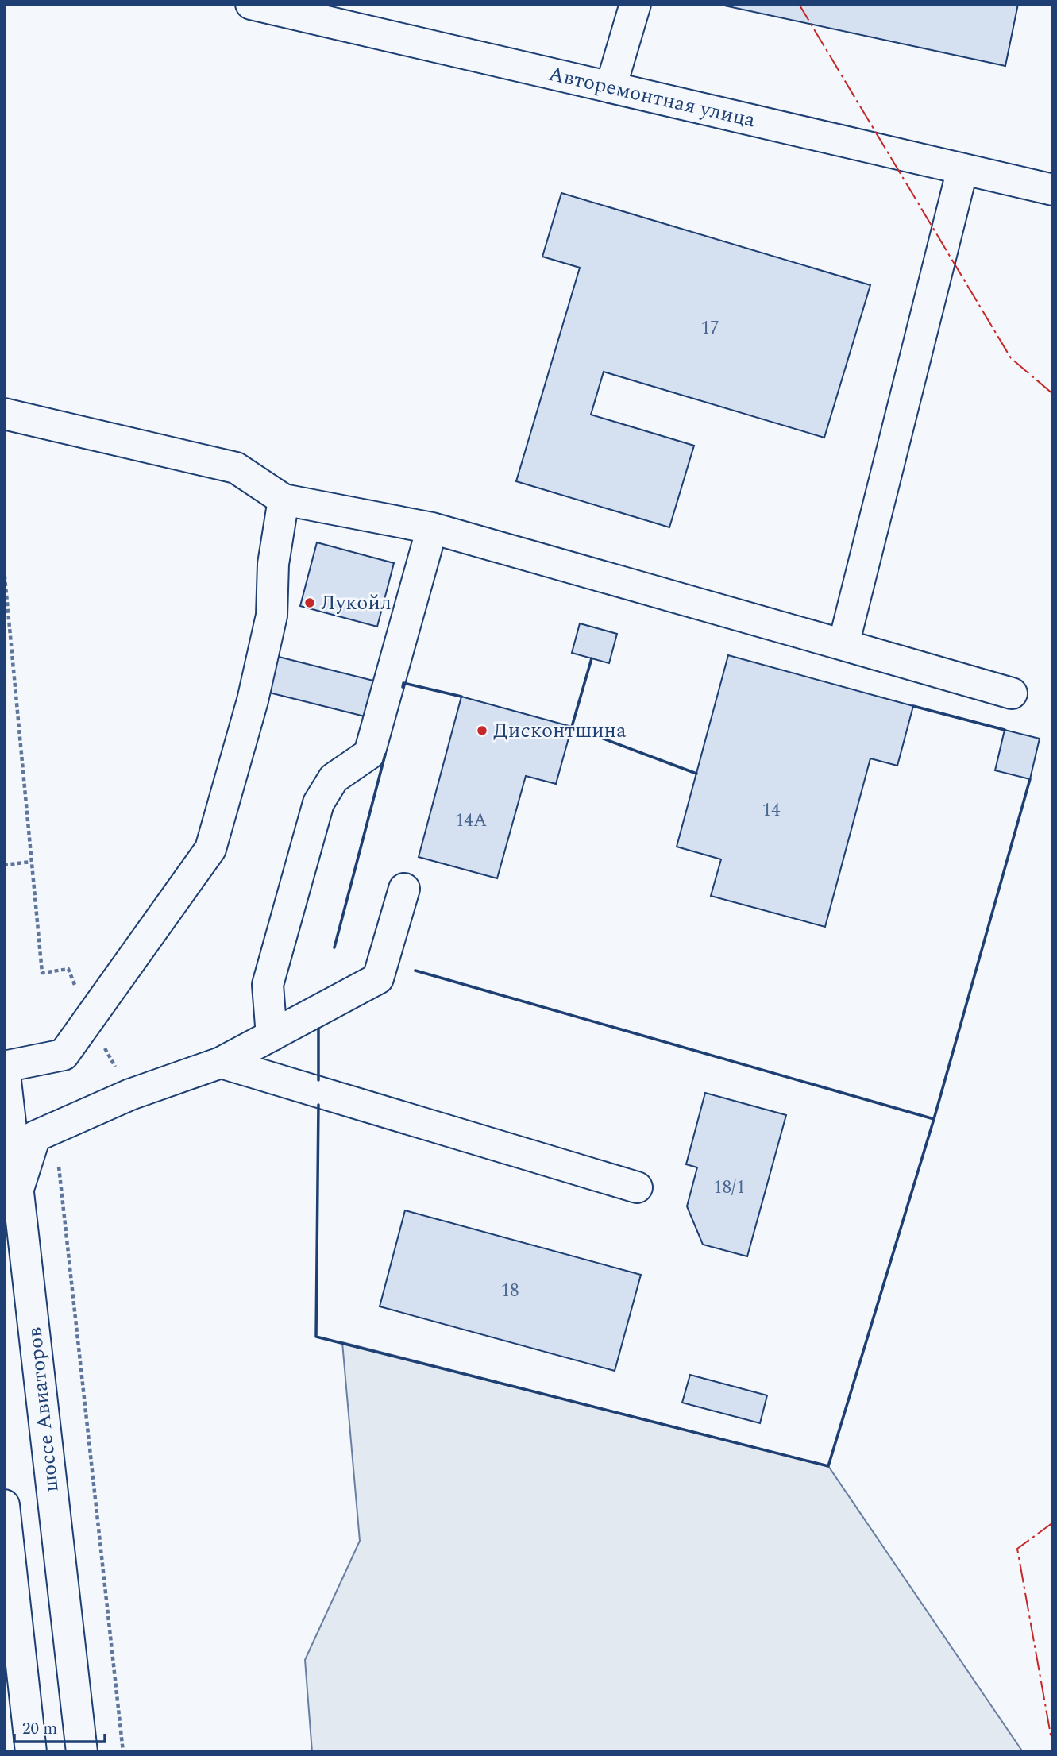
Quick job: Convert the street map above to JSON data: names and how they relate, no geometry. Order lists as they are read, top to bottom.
{
  "streets": {
    "main road": ["Авторемонтная улица", "шоссе Авиаторов"]
  },
  "places": ["Лукойл", "Дисконтшина"],
  "house_numbers": [
    "17",
    "14",
    "14А",
    "18/1",
    "18"
  ],
  "scale_bar": "20 m"
}
